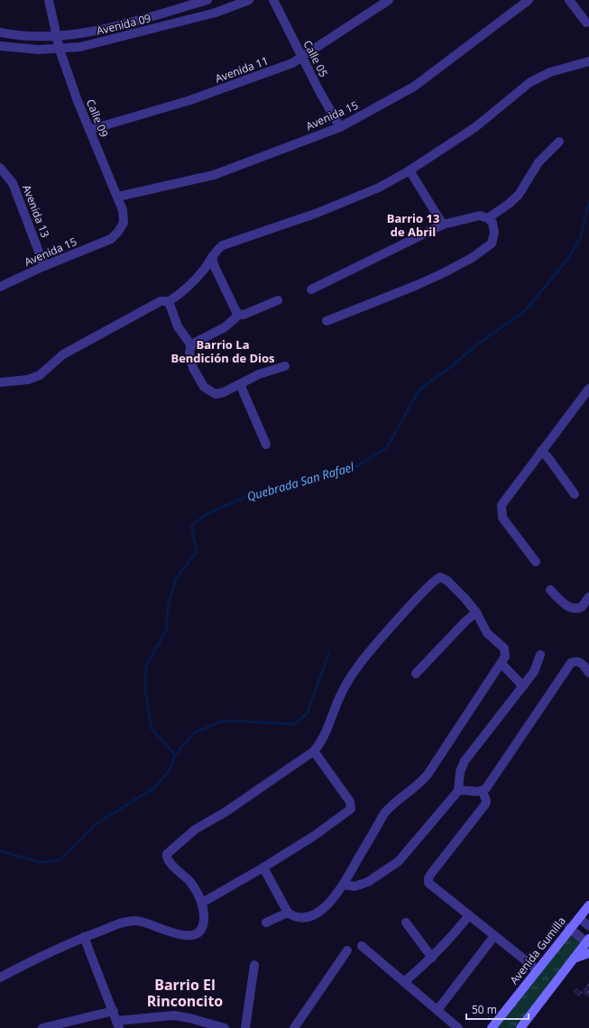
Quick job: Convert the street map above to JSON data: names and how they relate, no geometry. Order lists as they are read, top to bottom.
{
  "streets": {
    "main road": ["Avenida Gumilla"],
    "street": [
      "Avenida 09",
      "Calle 05",
      "Avenida 11",
      "Avenida 15",
      "Calle 09",
      "Avenida 13"
    ]
  },
  "crossings": [
    ["Avenida 09", "Calle 09"],
    ["Calle 05", "Avenida 11"],
    ["Calle 05", "Avenida 15"],
    ["Avenida 11", "Calle 09"],
    ["Avenida 15", "Calle 09"],
    ["Avenida 15", "Avenida 13"]
  ],
  "districts": ["Barrio 13 de Abril", "Barrio La Bendición de Dios", "Barrio El Rinconcito"],
  "water": ["Quebrada San Rafael"],
  "scale_bar": "50 m"
}
